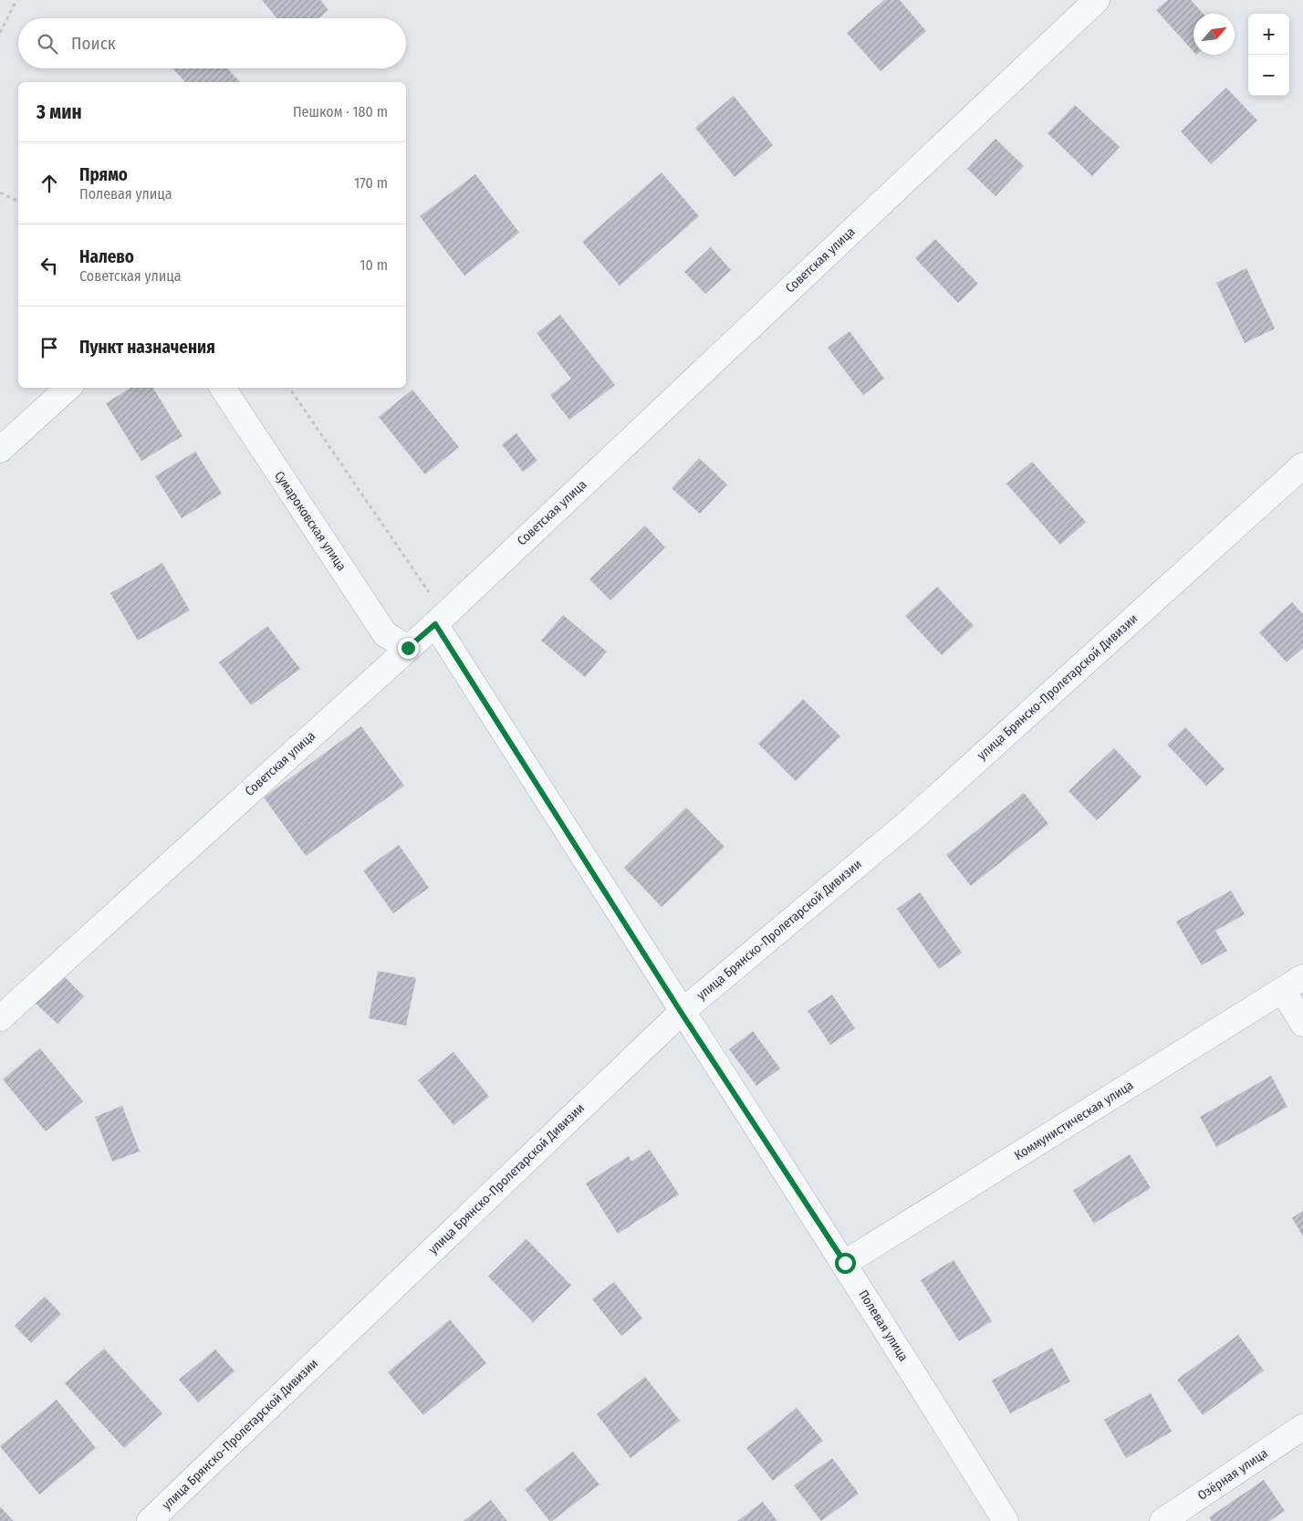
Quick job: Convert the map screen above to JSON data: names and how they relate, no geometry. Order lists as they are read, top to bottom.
{
  "streets": {
    "street": [
      "Советская улица",
      "Сумароковская улица",
      "улица Брянско-Пролетарской Дивизии",
      "Коммунистическая улица",
      "Полевая улица",
      "Озёрная улица"
    ]
  },
  "crossings": [
    ["Советская улица", "Сумароковская улица"],
    ["Советская улица", "Полевая улица"],
    ["улица Брянско-Пролетарской Дивизии", "Полевая улица"],
    ["Коммунистическая улица", "Полевая улица"]
  ],
  "north": "top right",
  "page": {
    "map_buttons": ["+", "−"],
    "search": "Поиск",
    "heading": ["3 мин", "Пешком · 180 m"],
    "list": [
      ["Прямо", "Полевая улица", "170 m"],
      ["Налево", "Советская улица", "10 m"],
      "Пункт назначения"
    ]
  }
}
